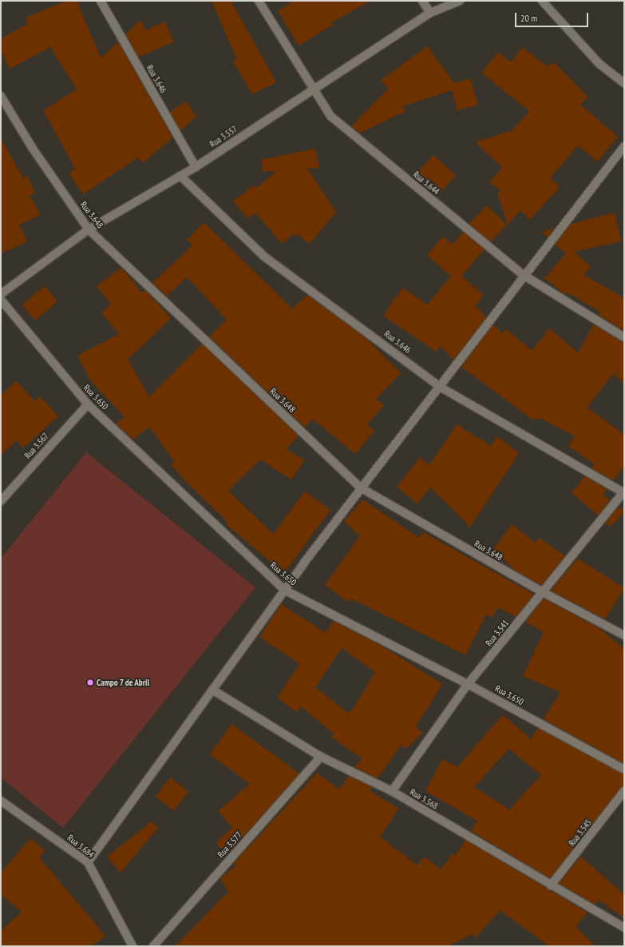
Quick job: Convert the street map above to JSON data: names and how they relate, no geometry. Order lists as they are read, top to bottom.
{
  "streets": {
    "street": [
      "Rua 3.646",
      "Rua 3.557",
      "Rua 3.644",
      "Rua 3.648",
      "Rua 3.650",
      "Rua 3.567",
      "Rua 3.541",
      "Rua 3.568",
      "Rua 3.545",
      "Rua 3.577",
      "Rua 3.684"
    ]
  },
  "crossings": [
    ["Rua 3.646", "Rua 3.557"],
    ["Rua 3.646", "Rua 3.541"],
    ["Rua 3.557", "Rua 3.644"],
    ["Rua 3.557", "Rua 3.648"],
    ["Rua 3.648", "Rua 3.541"],
    ["Rua 3.650", "Rua 3.567"],
    ["Rua 3.650", "Rua 3.541"],
    ["Rua 3.541", "Rua 3.568"],
    ["Rua 3.568", "Rua 3.545"],
    ["Rua 3.568", "Rua 3.577"]
  ],
  "places": ["Campo 7 de Abril"],
  "scale_bar": "20 m"
}
